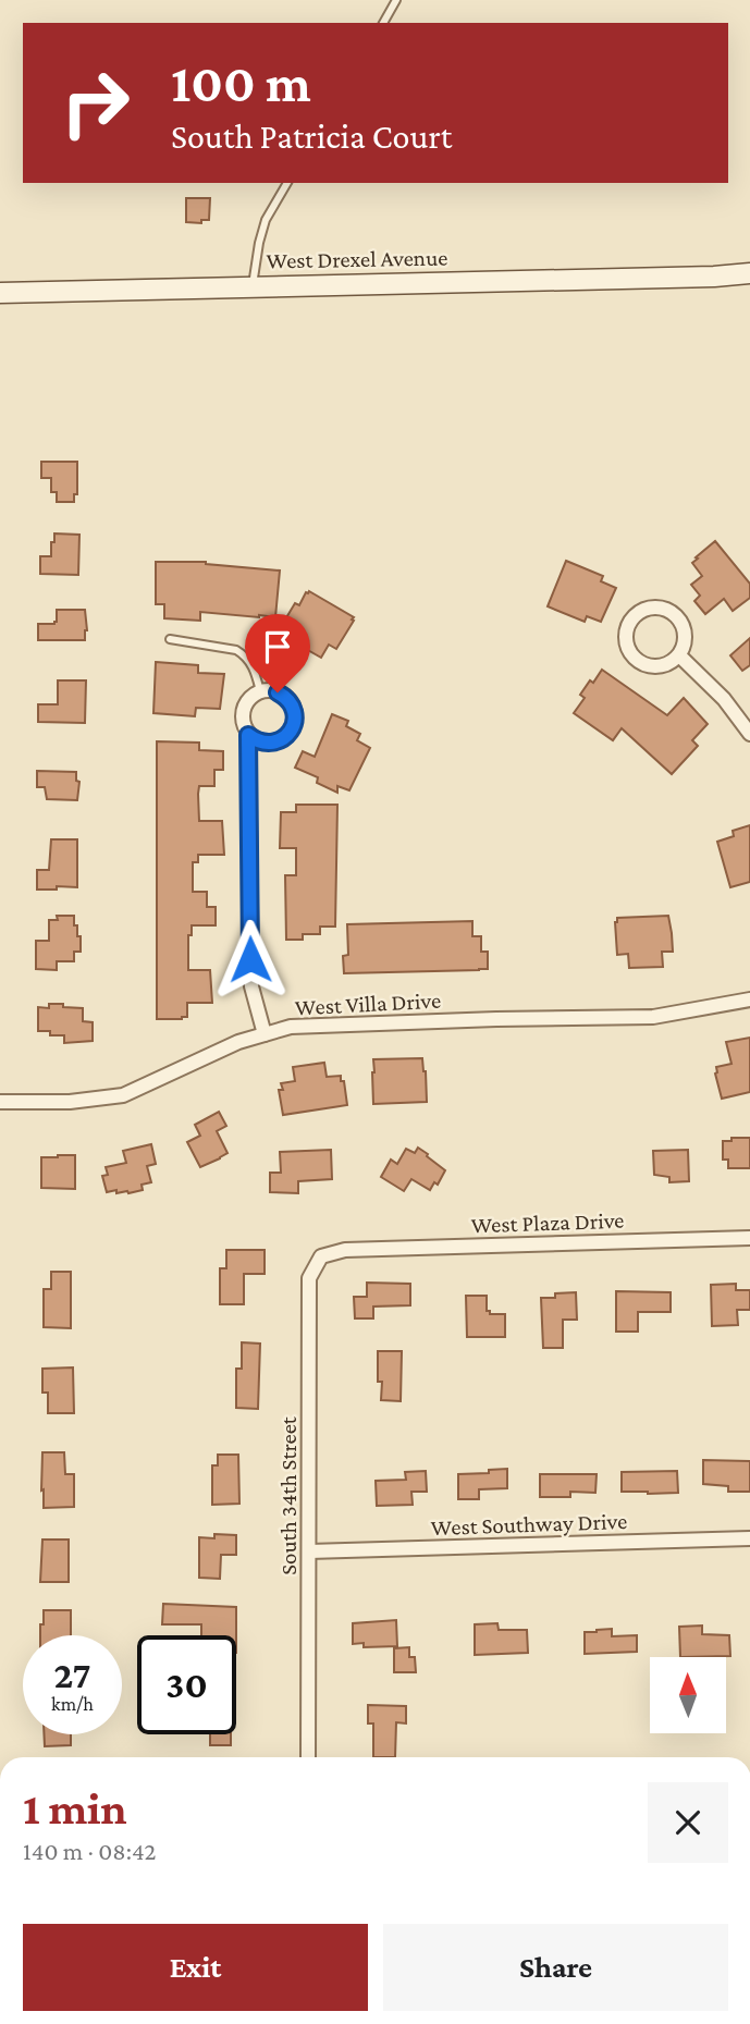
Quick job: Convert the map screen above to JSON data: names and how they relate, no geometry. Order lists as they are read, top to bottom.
{
  "streets": {
    "street": [
      "West Drexel Avenue",
      "West Villa Drive",
      "West Plaza Drive",
      "South 34th Street",
      "West Southway Drive"
    ]
  },
  "crossings": [
    ["West Plaza Drive", "South 34th Street"],
    ["South 34th Street", "West Southway Drive"]
  ],
  "north": "top",
  "page": {
    "turn": ["100 m", "South Patricia Court"],
    "speed": "27 km/h",
    "limit": "30",
    "heading": ["1 min", "140 m · 08:42"],
    "buttons": ["Exit", "Share"]
  }
}
